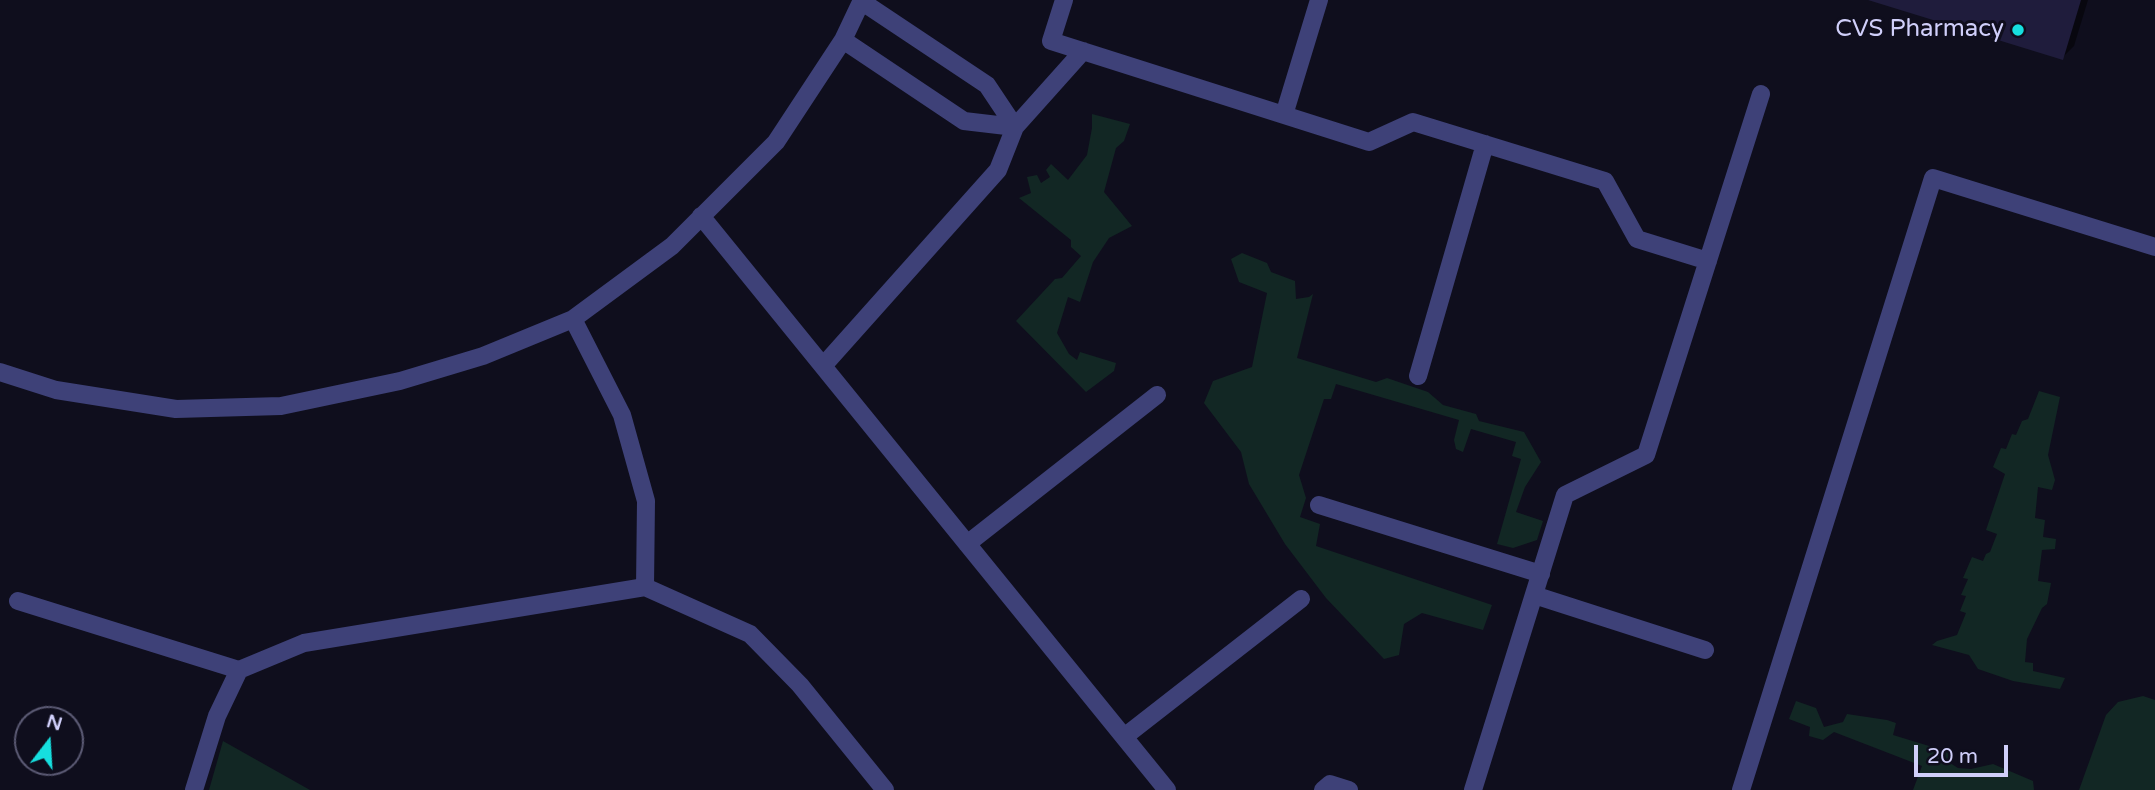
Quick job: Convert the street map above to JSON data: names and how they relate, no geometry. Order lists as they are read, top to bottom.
{
  "places": ["CVS Pharmacy"],
  "scale_bar": "20 m",
  "north": "top"
}
